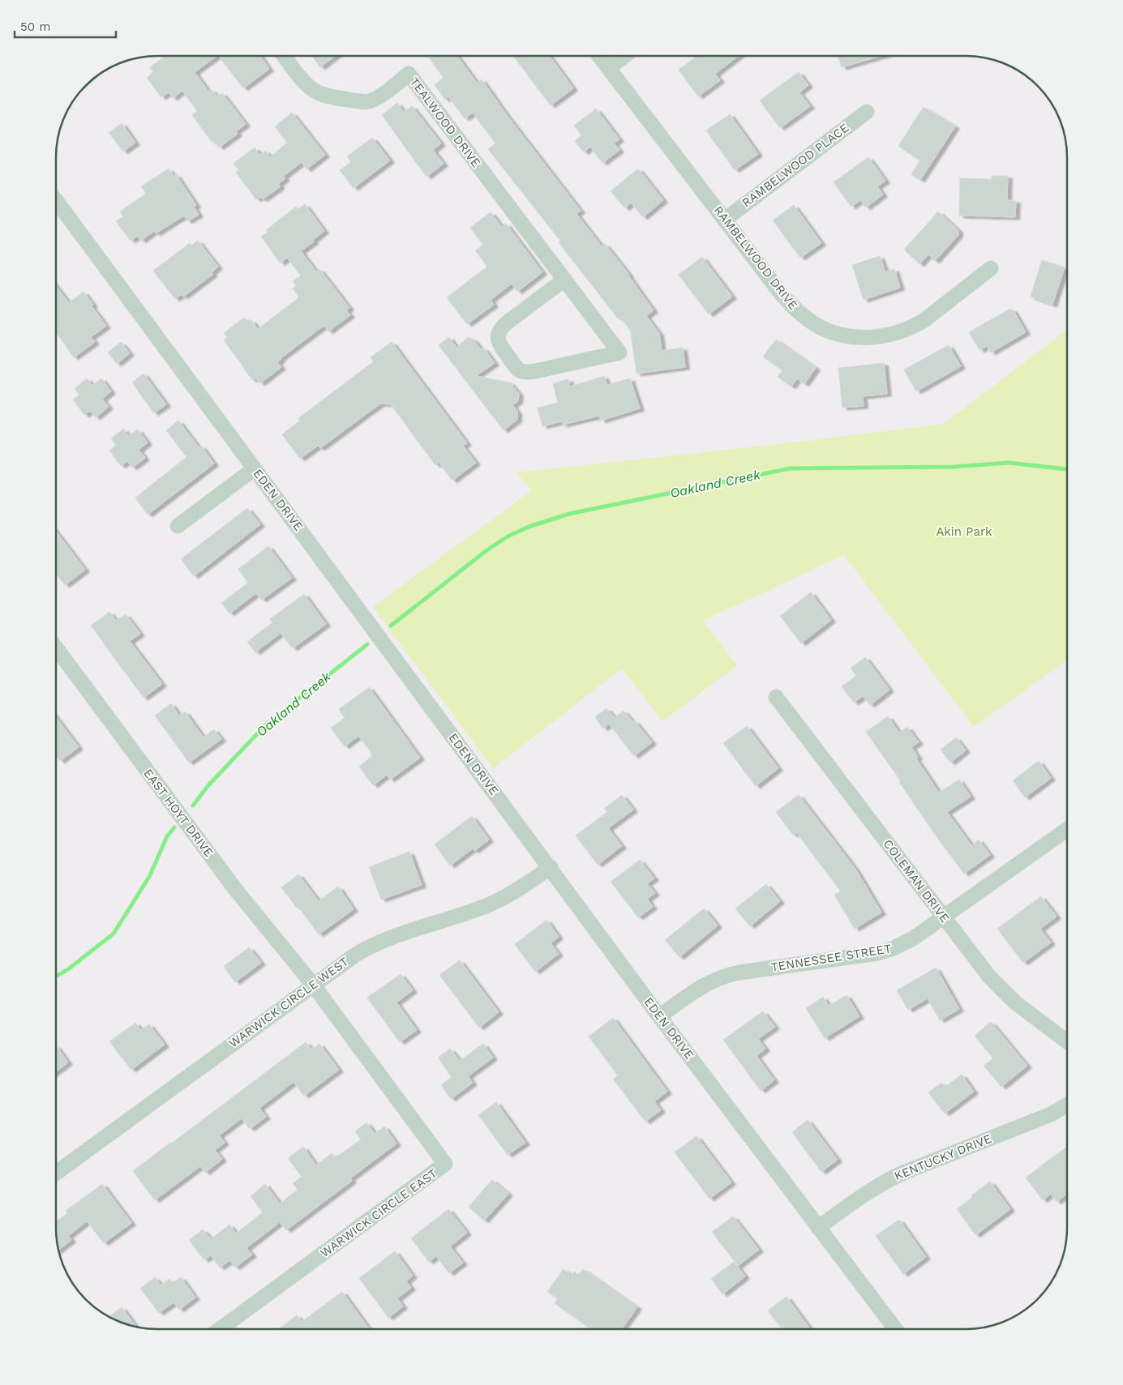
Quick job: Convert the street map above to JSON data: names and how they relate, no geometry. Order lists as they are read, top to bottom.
{
  "streets": {
    "street": [
      "TEALWOOD DRIVE",
      "RAMBELWOOD PLACE",
      "RAMBELWOOD DRIVE",
      "EDEN DRIVE",
      "EAST HOYT DRIVE",
      "COLEMAN DRIVE",
      "TENNESSEE STREET",
      "WARWICK CIRCLE WEST",
      "KENTUCKY DRIVE",
      "WARWICK CIRCLE EAST"
    ]
  },
  "crossings": [
    ["RAMBELWOOD PLACE", "RAMBELWOOD DRIVE"],
    ["EDEN DRIVE", "TENNESSEE STREET"],
    ["EDEN DRIVE", "WARWICK CIRCLE WEST"],
    ["EDEN DRIVE", "KENTUCKY DRIVE"],
    ["EAST HOYT DRIVE", "WARWICK CIRCLE WEST"],
    ["EAST HOYT DRIVE", "WARWICK CIRCLE EAST"],
    ["COLEMAN DRIVE", "TENNESSEE STREET"],
    ["WARWICK CIRCLE WEST", "WARWICK CIRCLE EAST"]
  ],
  "water": ["Oakland Creek"],
  "parks": ["Akin Park"],
  "scale_bar": "50 m"
}
